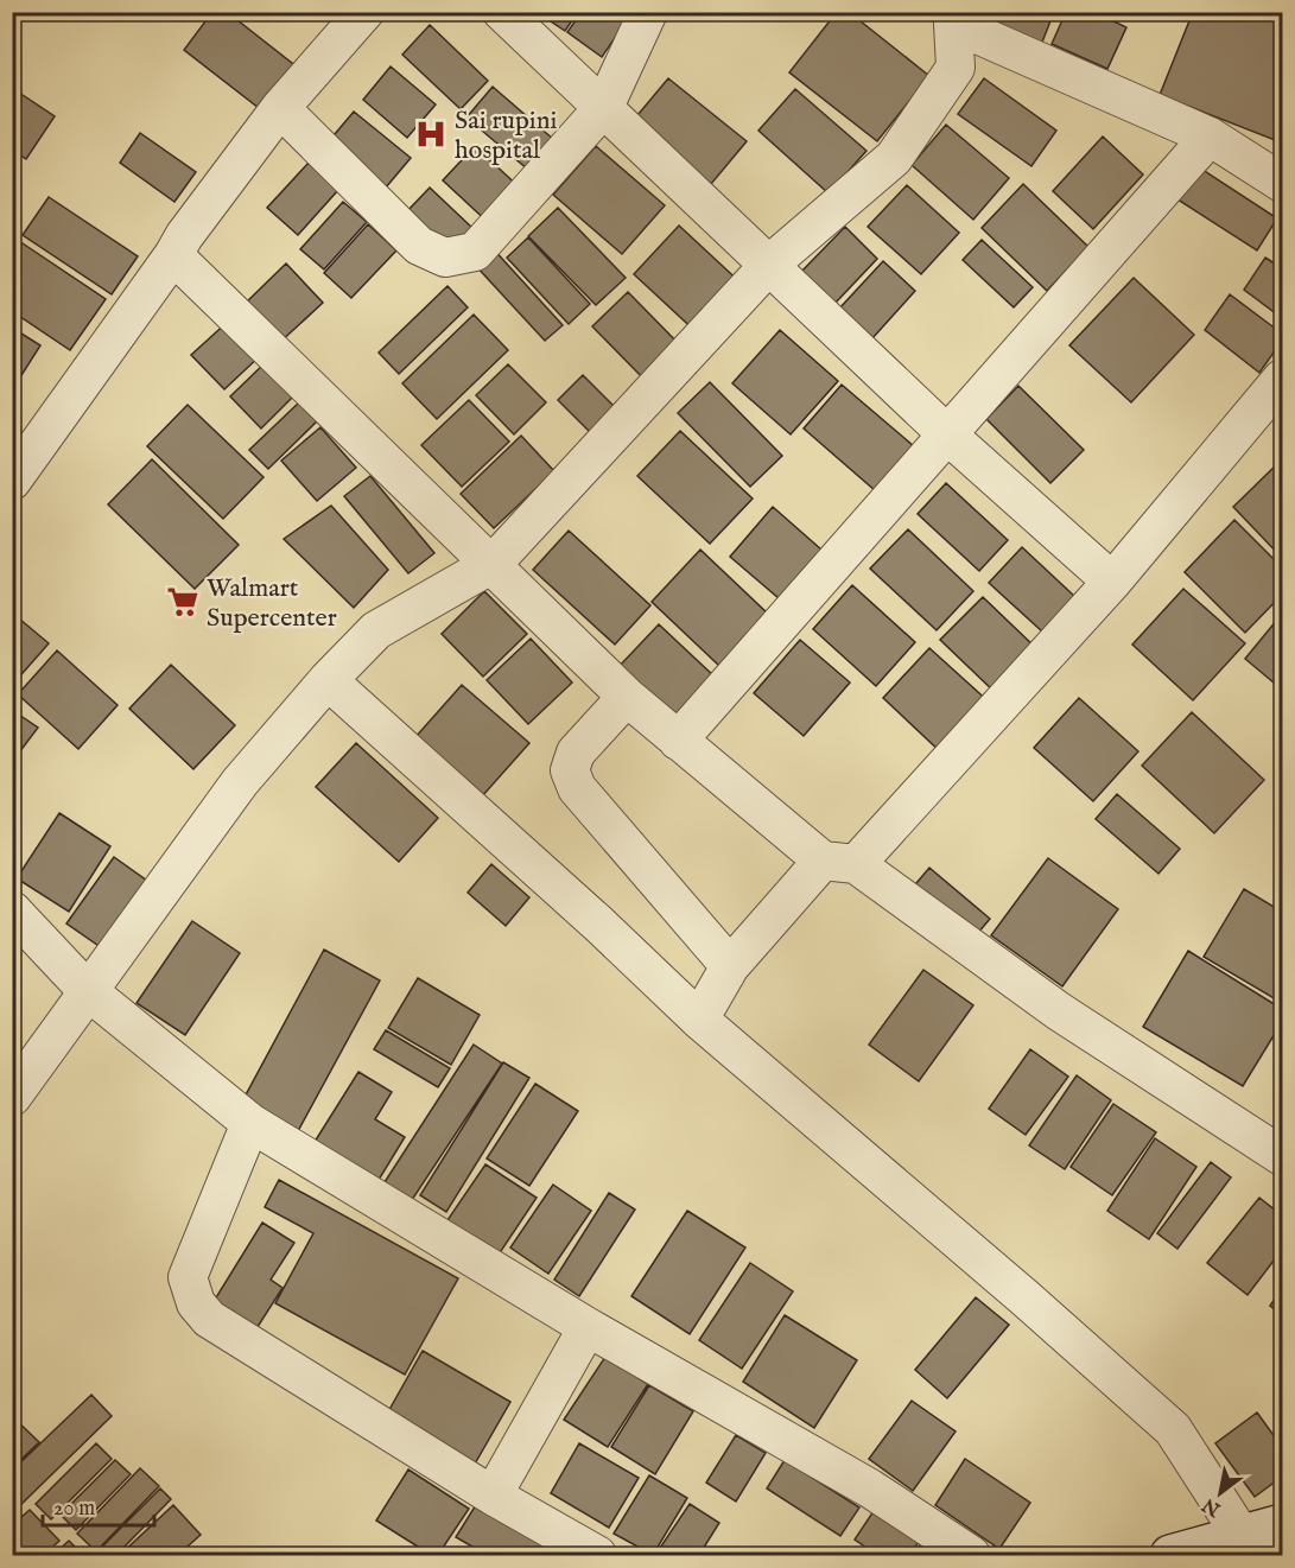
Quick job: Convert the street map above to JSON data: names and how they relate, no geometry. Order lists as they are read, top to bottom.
{
  "places": {
    "hospital": ["Sai rupini hospital"],
    "supermarket": ["Walmart Supercenter"]
  },
  "scale_bar": "20 m",
  "north": "bottom left"
}
